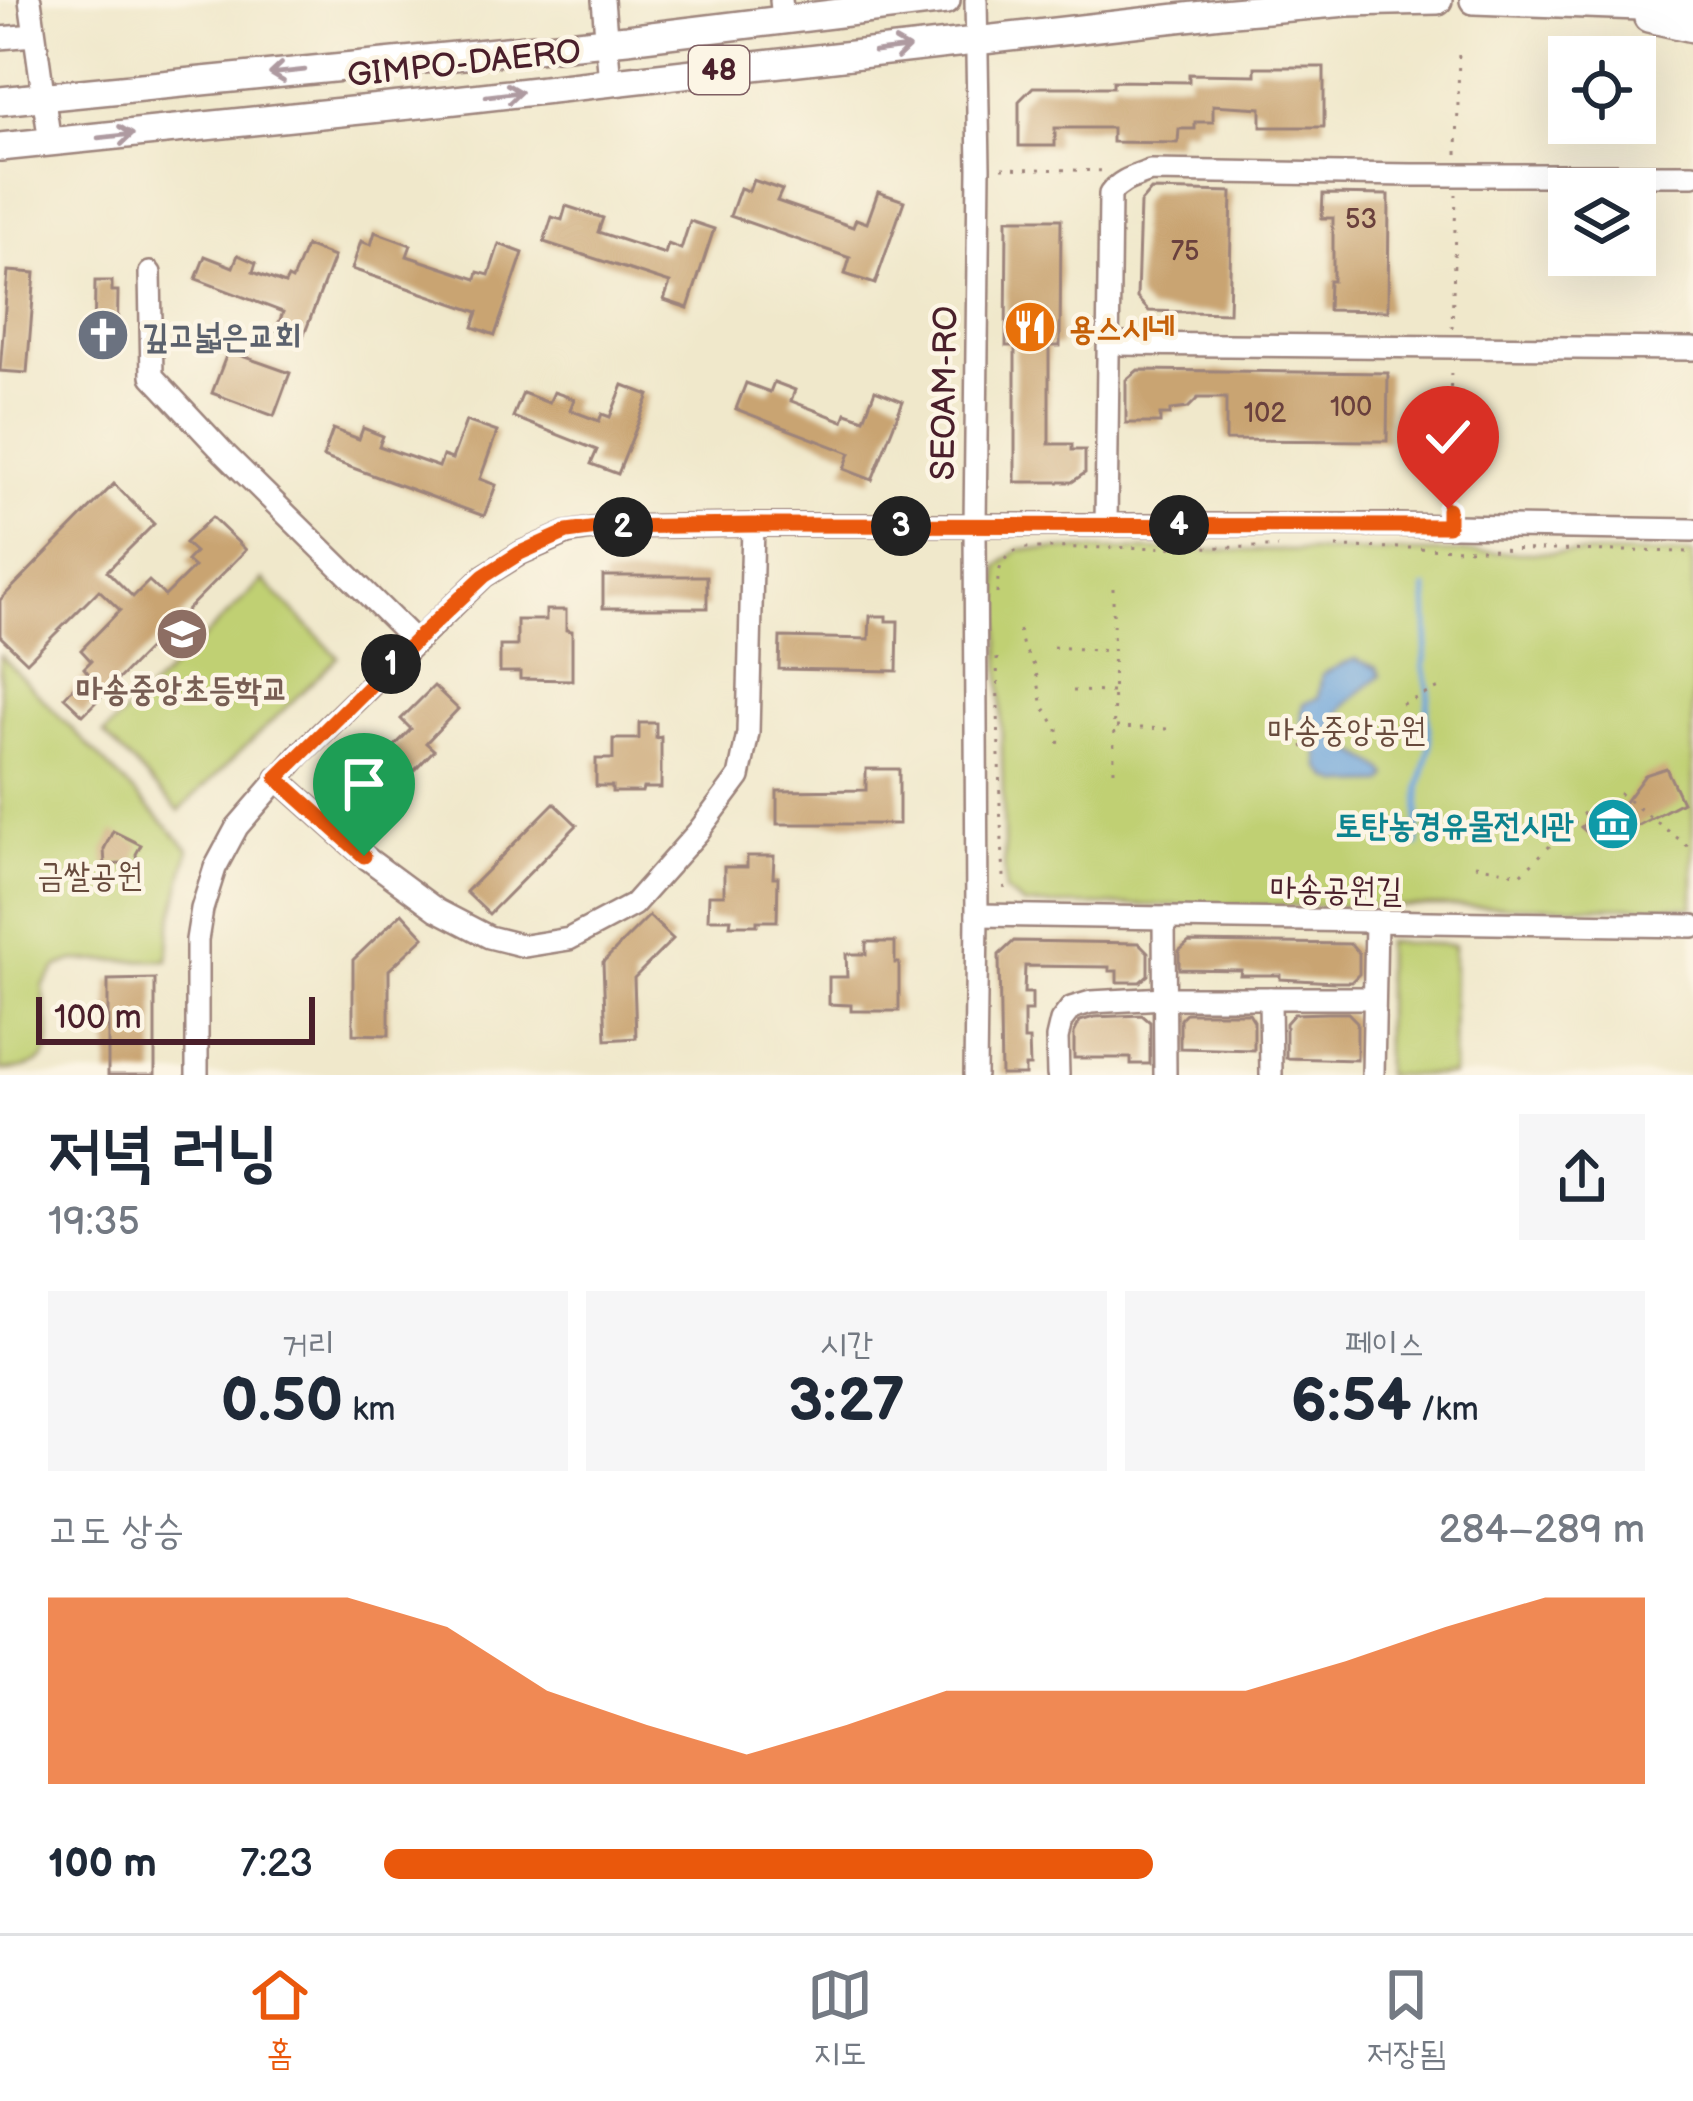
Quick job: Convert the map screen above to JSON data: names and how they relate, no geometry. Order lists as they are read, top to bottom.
{
  "streets": {
    "main road": ["GIMPO-DAERO", "48"],
    "street": ["SEOAM-RO", "마송공원길"]
  },
  "crossings": [
    ["GIMPO-DAERO", "SEOAM-RO"],
    ["SEOAM-RO", "마송공원길"]
  ],
  "parks": ["마송중앙공원", "금쌀공원"],
  "places": {
    "restaurant": ["용스시네"],
    "church": ["깊고넓은교회"],
    "school or university": ["마송중앙초등학교"],
    "museum": ["토탄농경유물전시관"]
  },
  "house_numbers": [
    "53",
    "75",
    "100",
    "102"
  ],
  "scale_bar": "100 m",
  "page": {
    "pins": [
      "4",
      "3",
      "2",
      "1"
    ],
    "scale": "100 m",
    "heading": ["저녁 러닝", "19:35"],
    "stats": [
      ["거리", "0.50 km"],
      ["시간", "3:27"],
      ["페이스", "6:54 /km"]
    ],
    "chart": ["고도 상승", "284–289 m"],
    "list": [
      {
        "name": "100 m",
        "note": "7:23"
      }
    ],
    "tabs": ["홈", "지도", "저장됨"]
  }
}
